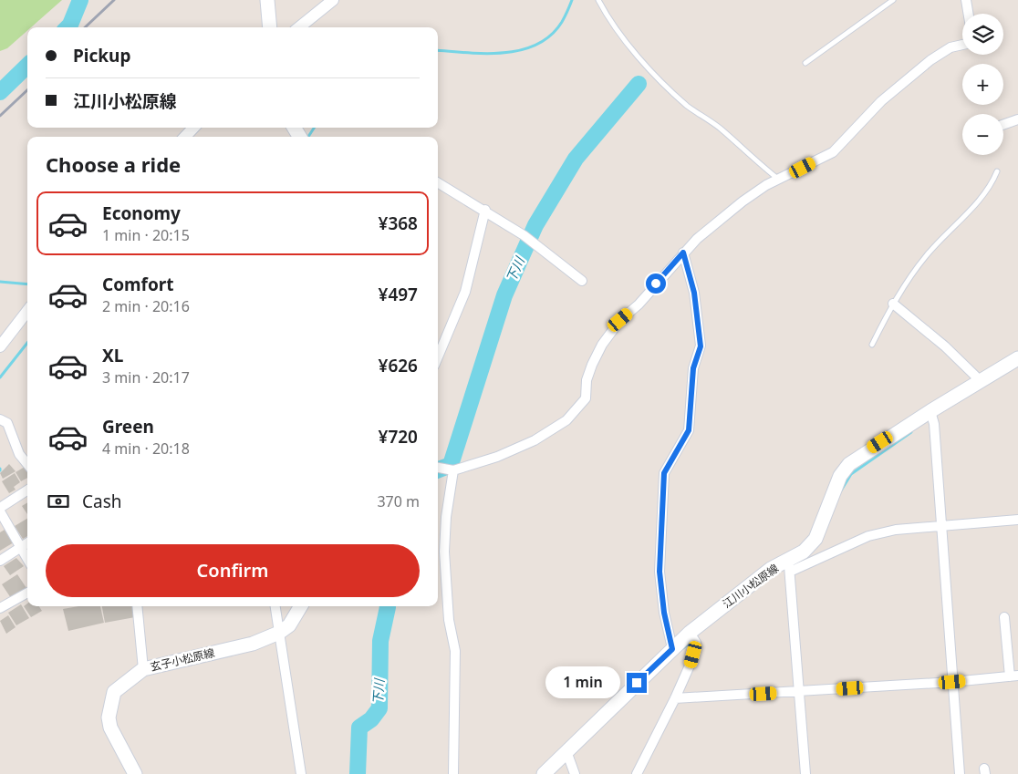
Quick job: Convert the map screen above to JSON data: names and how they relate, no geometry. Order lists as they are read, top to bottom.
{
  "streets": {
    "main road": ["江川小松原線", "玄子小松原線"]
  },
  "water": ["下川"],
  "page": {
    "map_buttons": ["+", "−"],
    "banner": ["Pickup", "江川小松原線"],
    "heading": "Choose a ride",
    "list": [
      {
        "name": "Economy",
        "note": "1 min · 20:15",
        "value": "¥368"
      },
      {
        "name": "Comfort",
        "note": "2 min · 20:16",
        "value": "¥497"
      },
      {
        "name": "XL",
        "note": "3 min · 20:17",
        "value": "¥626"
      },
      {
        "name": "Green",
        "note": "4 min · 20:18",
        "value": "¥720"
      }
    ],
    "pay": ["Cash", "370 m"],
    "buttons": "Confirm",
    "bubble": "1 min"
  }
}
